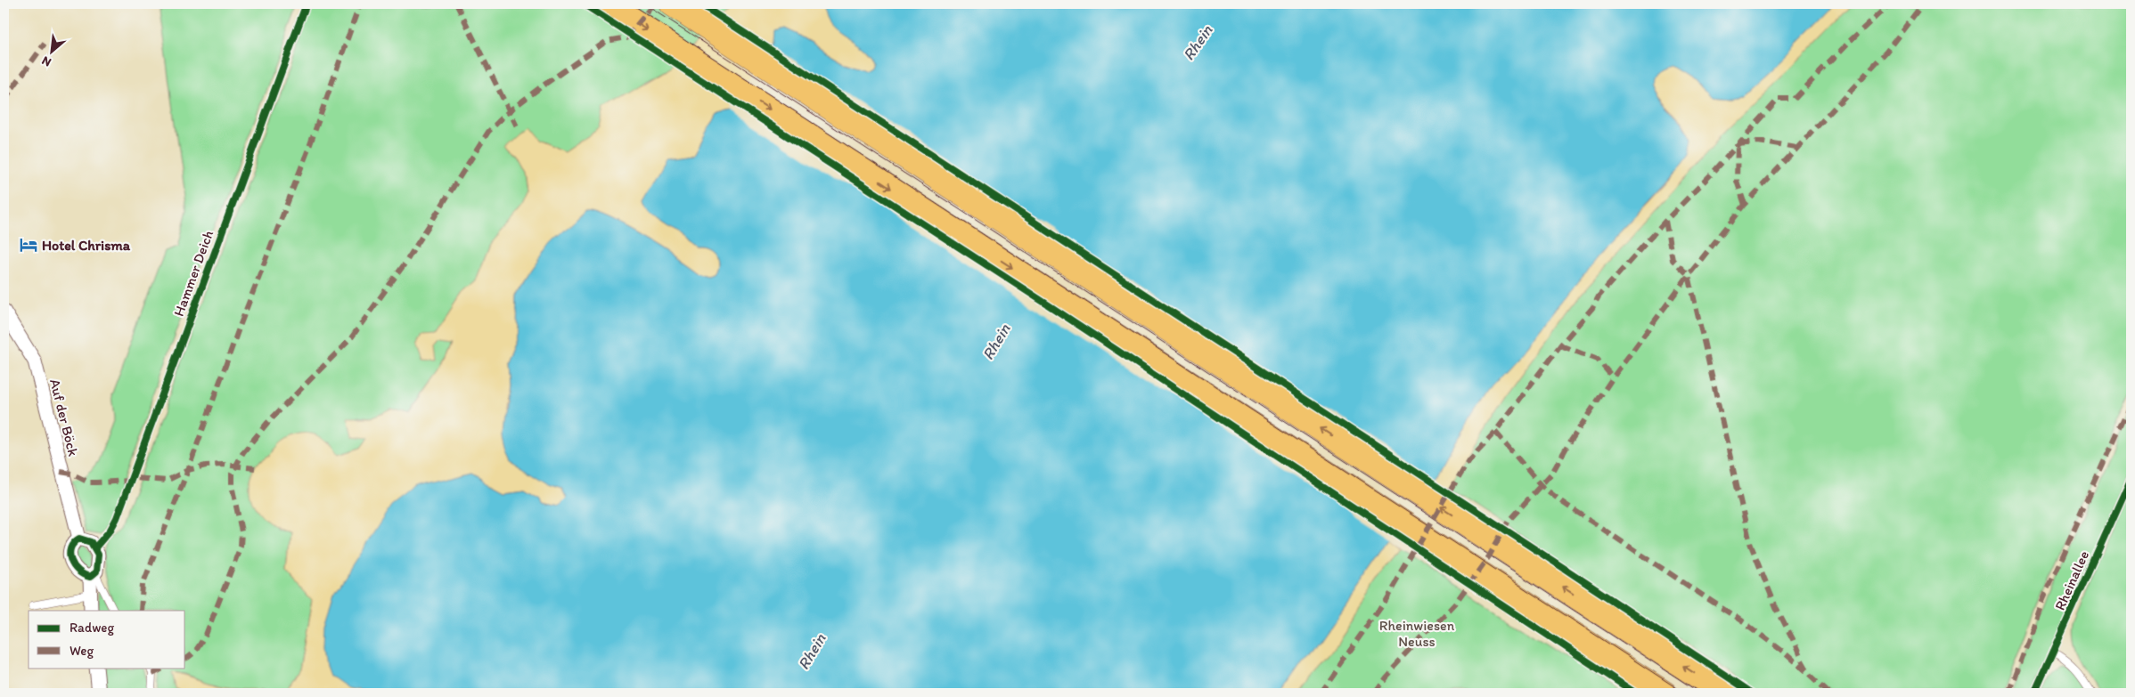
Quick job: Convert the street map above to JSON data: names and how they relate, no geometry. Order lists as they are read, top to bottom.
{
  "streets": {
    "street": ["Auf der Böck"],
    "lane": ["Hammer Deich", "Rheinallee"]
  },
  "crossings": [
    ["Hammer Deich", "Auf der Böck"]
  ],
  "water": ["Rhein"],
  "parks": ["Rheinwiesen Neuss"],
  "places": {
    "hotel": ["Hotel Chrisma"]
  },
  "legend": ["Radweg", "Weg"],
  "north": "bottom left"
}
